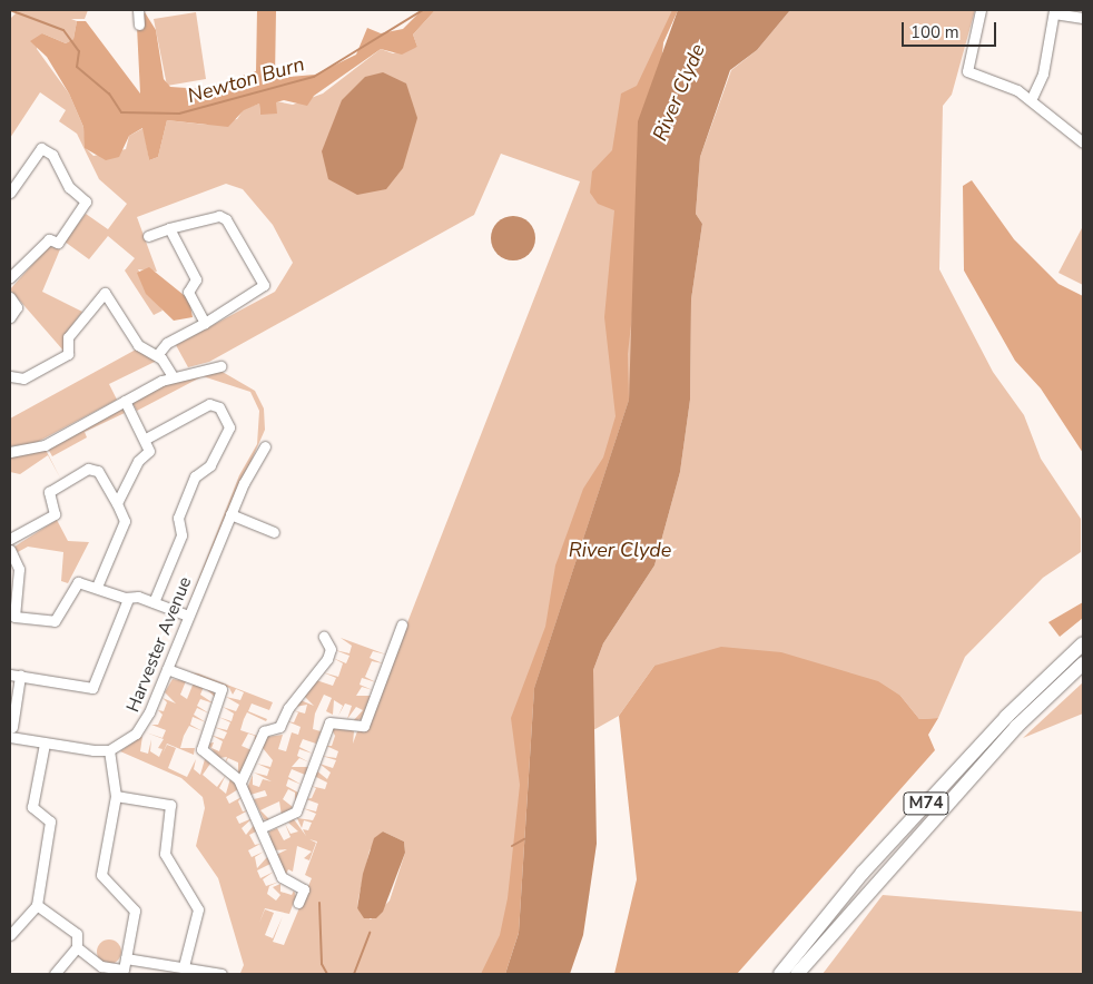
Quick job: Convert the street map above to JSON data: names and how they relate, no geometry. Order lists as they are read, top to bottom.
{
  "streets": {
    "highway": ["M74"],
    "street": ["Harvester Avenue"]
  },
  "water": ["Newton Burn", "River Clyde"],
  "scale_bar": "100 m"
}
